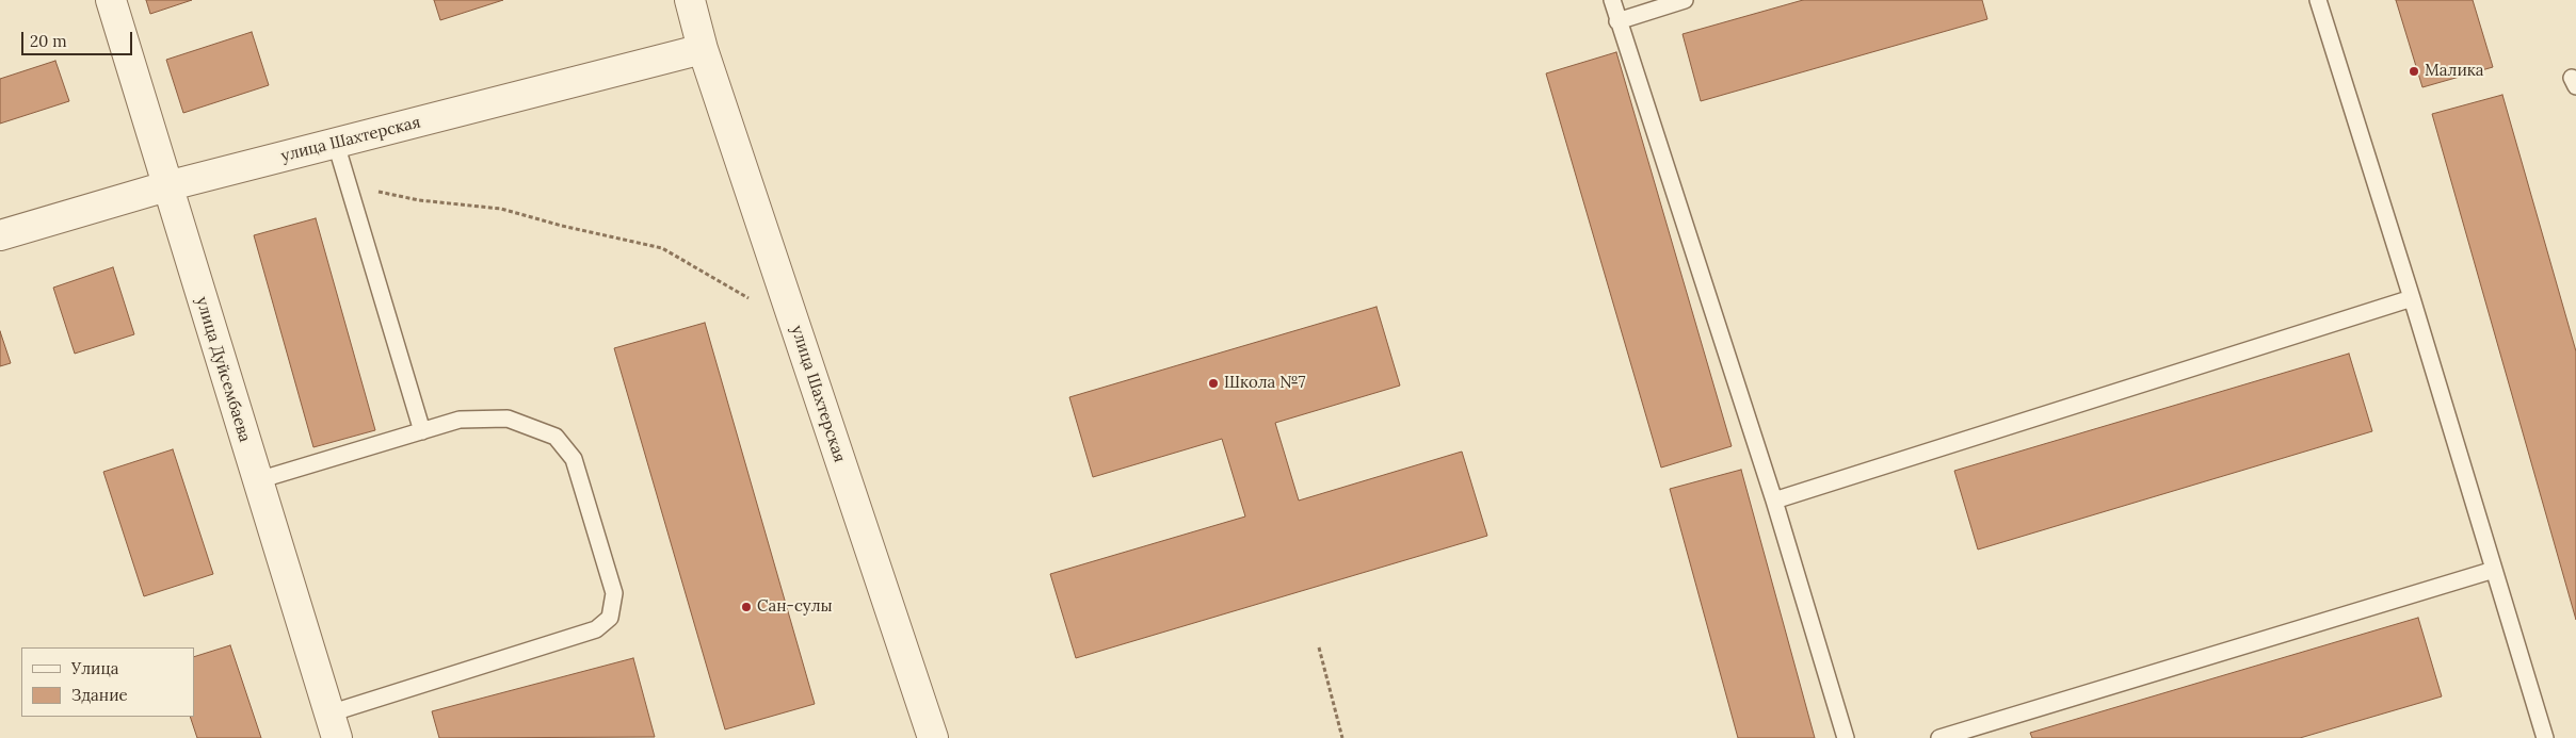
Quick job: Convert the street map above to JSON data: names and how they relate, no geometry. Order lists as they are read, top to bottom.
{
  "streets": {
    "street": ["улица Шахтерская", "улица Дуйсембаева"]
  },
  "crossings": [
    ["улица Шахтерская", "улица Дуйсембаева"]
  ],
  "places": ["Малика", "Школа №7", "Сан-сулы"],
  "legend": ["Улица", "Здание"],
  "scale_bar": "20 m"
}
